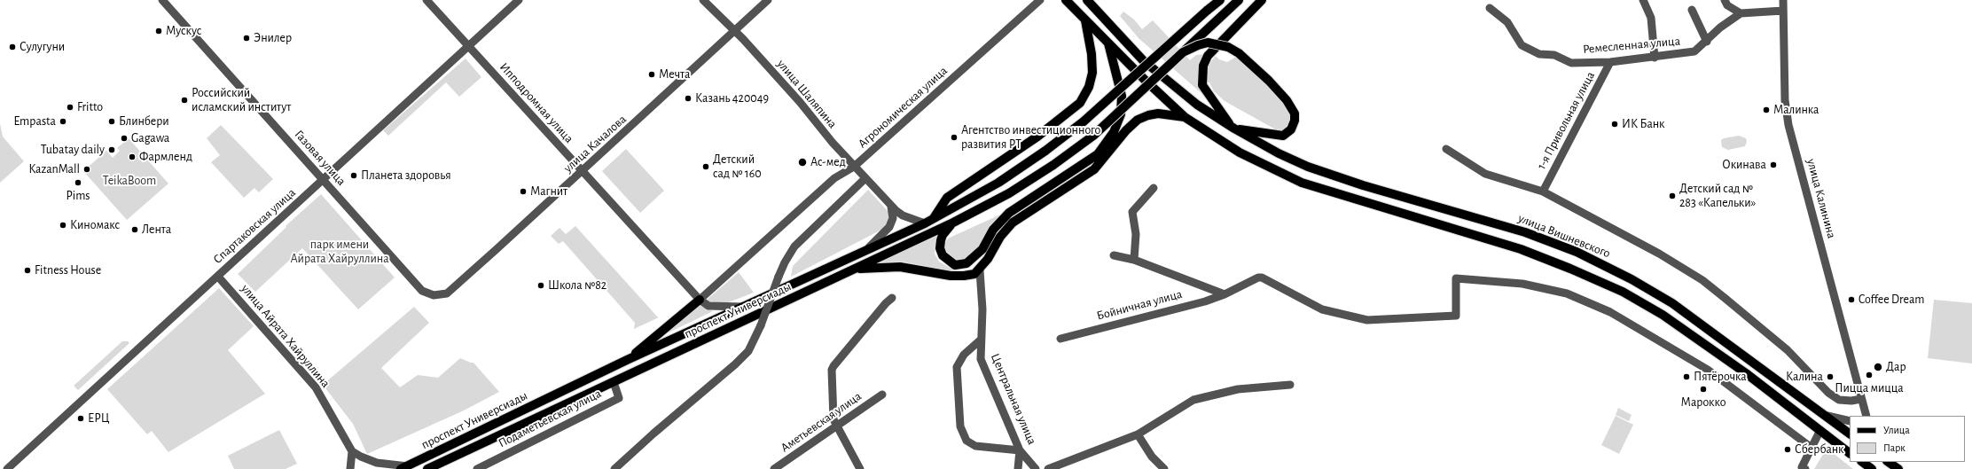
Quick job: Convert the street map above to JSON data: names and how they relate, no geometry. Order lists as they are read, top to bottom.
{
  "streets": {
    "main road": ["улица Вишневского", "проспект Универсиады"],
    "street": [
      "Ремесленная улица",
      "улица Шаляпина",
      "Ипподромная улица",
      "Агрономическая улица",
      "1-я Привольная улица",
      "улица Качалова",
      "Газовая улица",
      "улица Калинина",
      "Спартаковская улица",
      "Бойничная улица",
      "улица Айрата Хайруллина",
      "Центральная улица",
      "Подаметьевская улица",
      "Аметьевская улица"
    ]
  },
  "crossings": [
    ["Ремесленная улица", "1-я Привольная улица"],
    ["улица Шаляпина", "Агрономическая улица"],
    ["улица Шаляпина", "улица Качалова"],
    ["улица Шаляпина", "проспект Универсиады"],
    ["Ипподромная улица", "Агрономическая улица"],
    ["Ипподромная улица", "улица Качалова"],
    ["Ипподромная улица", "Спартаковская улица"],
    ["улица Качалова", "Газовая улица"],
    ["Газовая улица", "Спартаковская улица"],
    ["Спартаковская улица", "улица Айрата Хайруллина"],
    ["проспект Универсиады", "Подаметьевская улица"]
  ],
  "parks": ["TeikaBoom", "парк имени Айрата Хайруллина"],
  "places": [
    "Мускус",
    "Энилер",
    "Сулугуни",
    "Мечта",
    "Казань 420049",
    "Российский исламский институт",
    "Fritto",
    "Малинка",
    "Empasta",
    "Блинбери",
    "ИК Банк",
    "Агентство инвестиционного развития РТ",
    "Gagawa",
    "Tubatay daily",
    "Фармленд",
    "Ас-мед",
    "Окинава",
    "Детский сад № 160",
    "KazanMall",
    "Планета здоровья",
    "Pims",
    "Магнит",
    "Детский сад № 283 «Капельки»",
    "Киномакс",
    "Лента",
    "Fitness House",
    "Школа №82",
    "Coffee Dream",
    "Дар",
    "Пицца мицца",
    "Пятёрочка",
    "Калина",
    "Марокко",
    "ЕРЦ",
    "Сбербанк"
  ],
  "legend": ["Улица", "Парк"]
}
